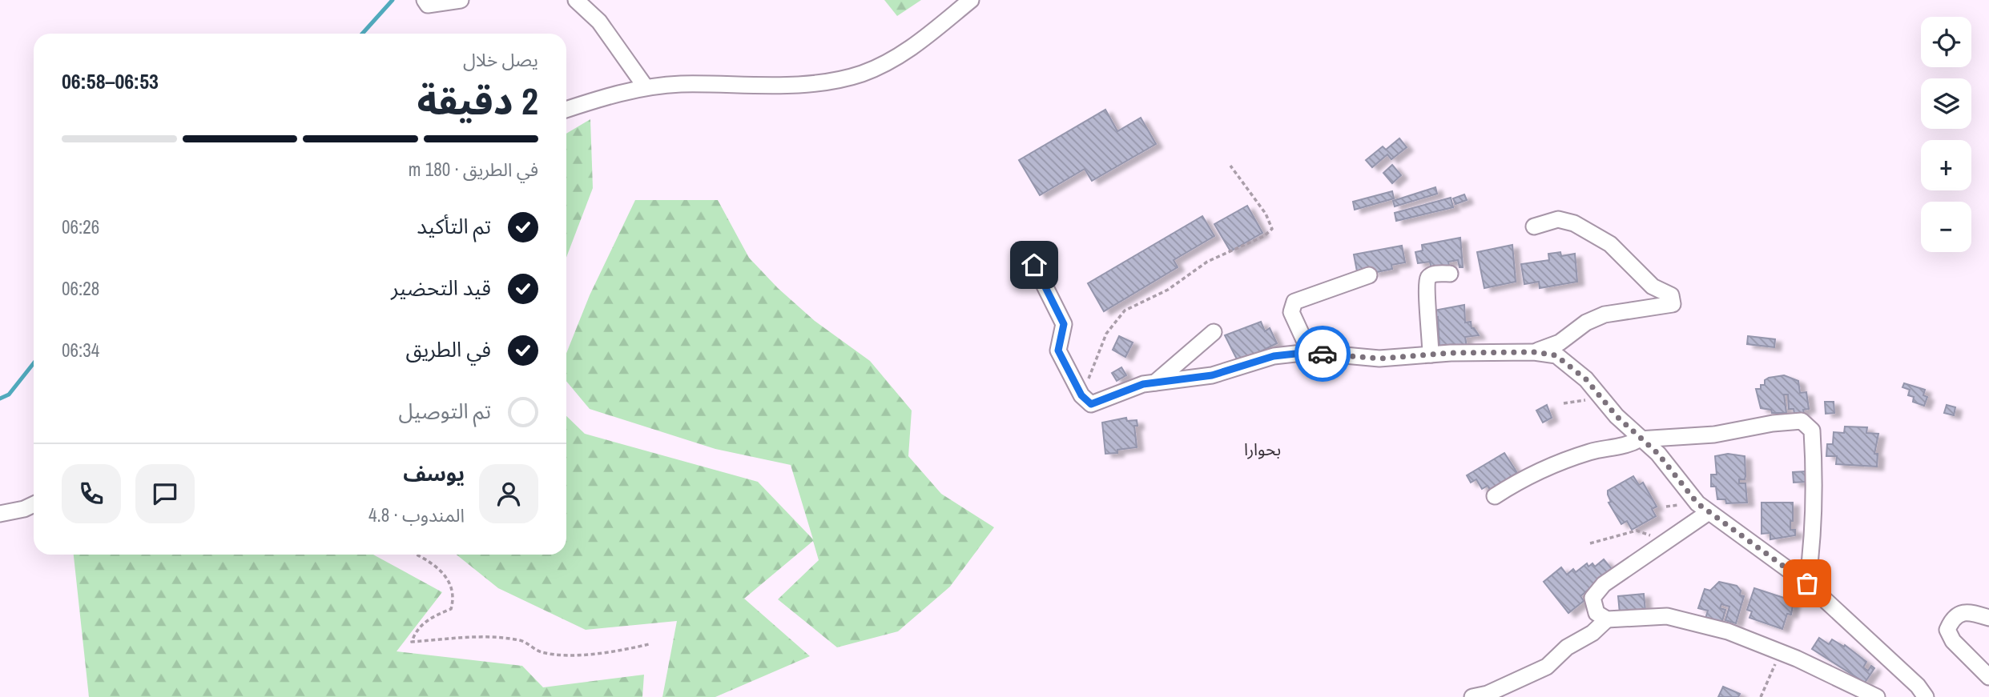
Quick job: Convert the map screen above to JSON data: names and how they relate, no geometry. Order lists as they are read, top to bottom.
{
  "districts": ["بحوارا"],
  "page": {
    "map_buttons": ["+", "−"],
    "heading": ["2 دقيقة", "يصل خلال", "06:53–06:58"],
    "panel": ["يوسف", "المندوب · 4.8"],
    "bar": "في الطريق · 180 m",
    "list": [
      ["تم التأكيد", "06:26"],
      ["قيد التحضير", "06:28"],
      ["في الطريق", "06:34"],
      "تم التوصيل"
    ]
  }
}
